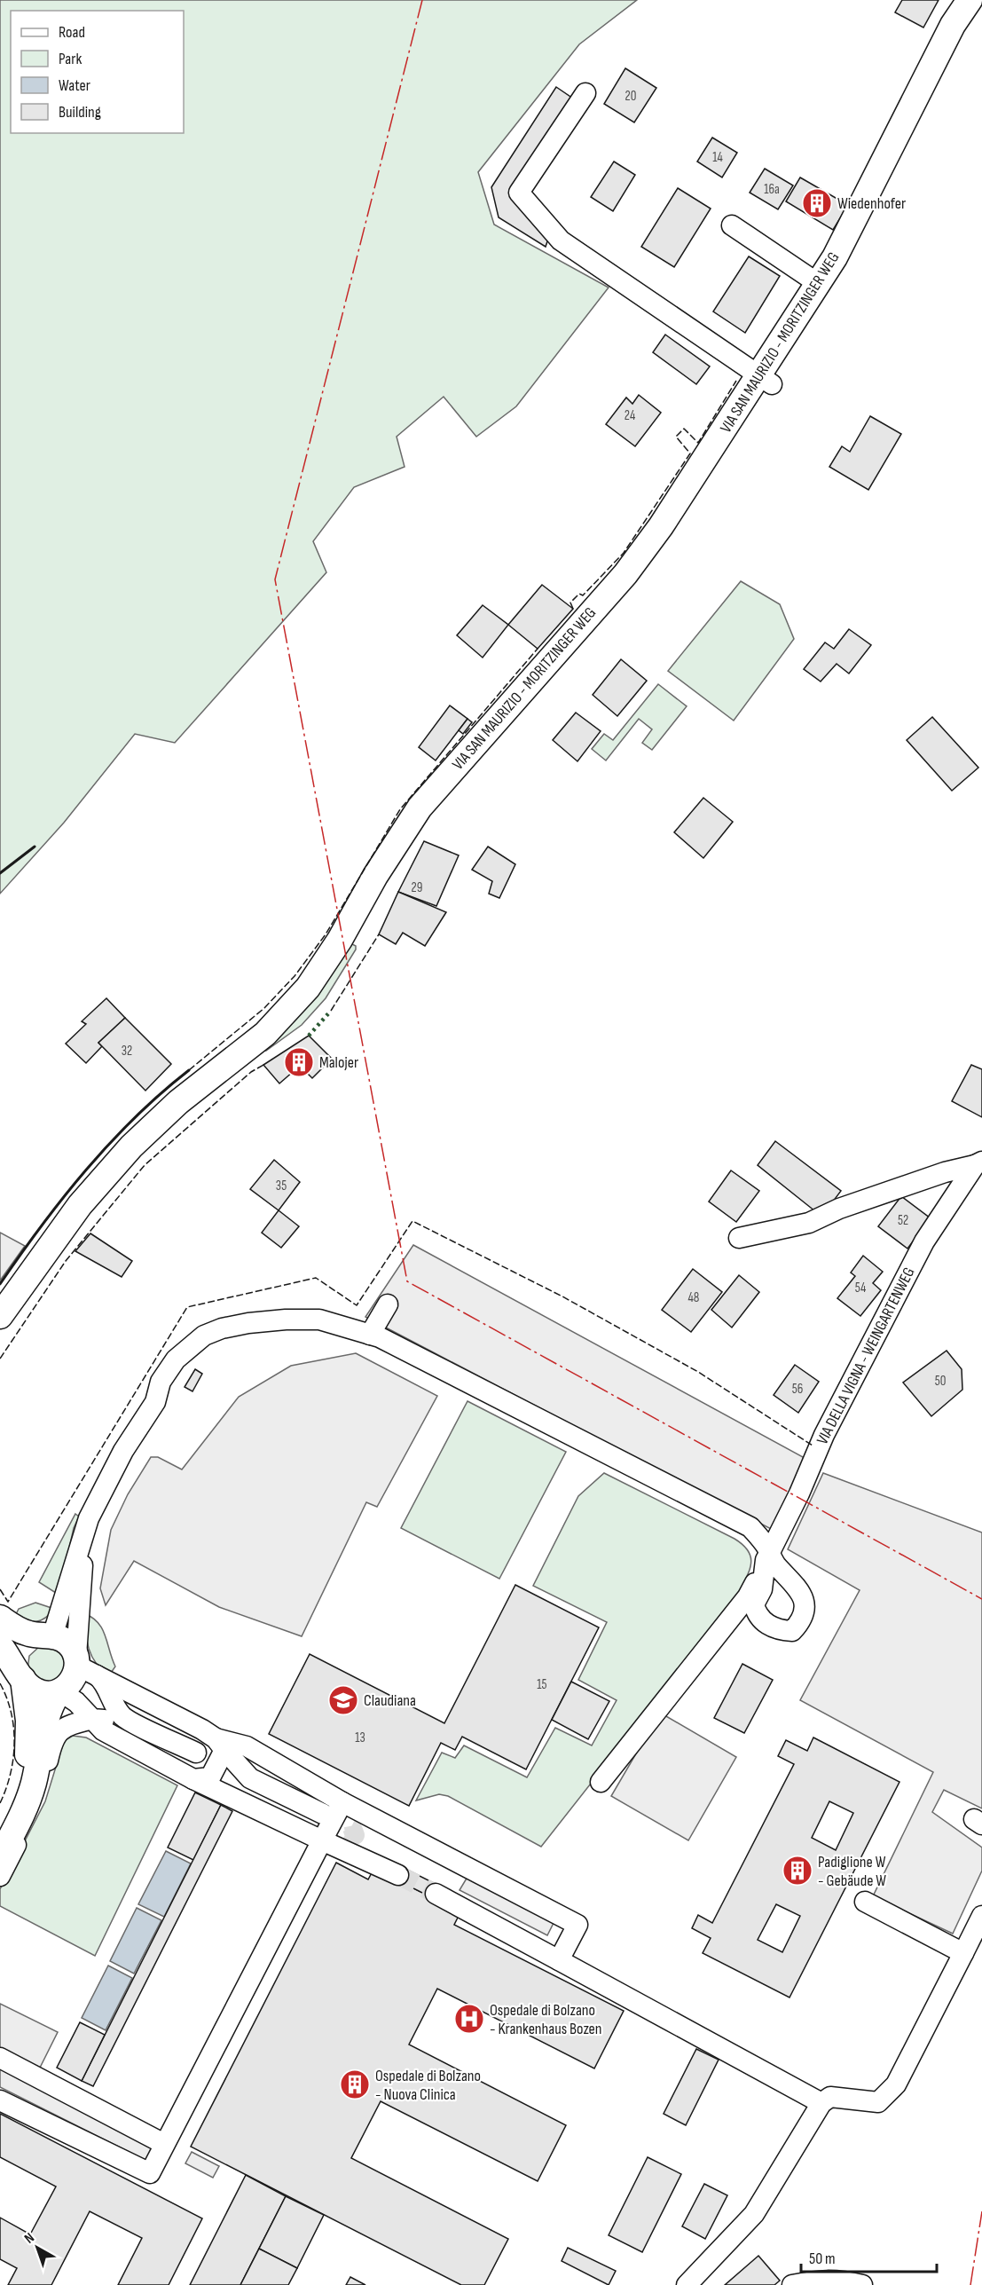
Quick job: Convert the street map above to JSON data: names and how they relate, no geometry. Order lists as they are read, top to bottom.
{
  "streets": {
    "main road": ["VIA SAN MAURIZIO - MORITZINGER WEG"],
    "street": ["VIA DELLA VIGNA - WEINGARTENWEG"]
  },
  "places": {
    "building": [
      "Wiedenhofer",
      "Malojer",
      "Padiglione W - Gebäude W",
      "Ospedale di Bolzano - Nuova Clinica"
    ],
    "school or university": ["Claudiana"],
    "hospital": ["Ospedale di Bolzano - Krankenhaus Bozen"]
  },
  "house_numbers": [
    "20",
    "14",
    "16a",
    "24",
    "29",
    "32",
    "35",
    "52",
    "54",
    "48",
    "50",
    "56",
    "15",
    "13"
  ],
  "legend": [
    "Road",
    "Park",
    "Water",
    "Building"
  ],
  "scale_bar": "50 m",
  "north": "top left"
}
